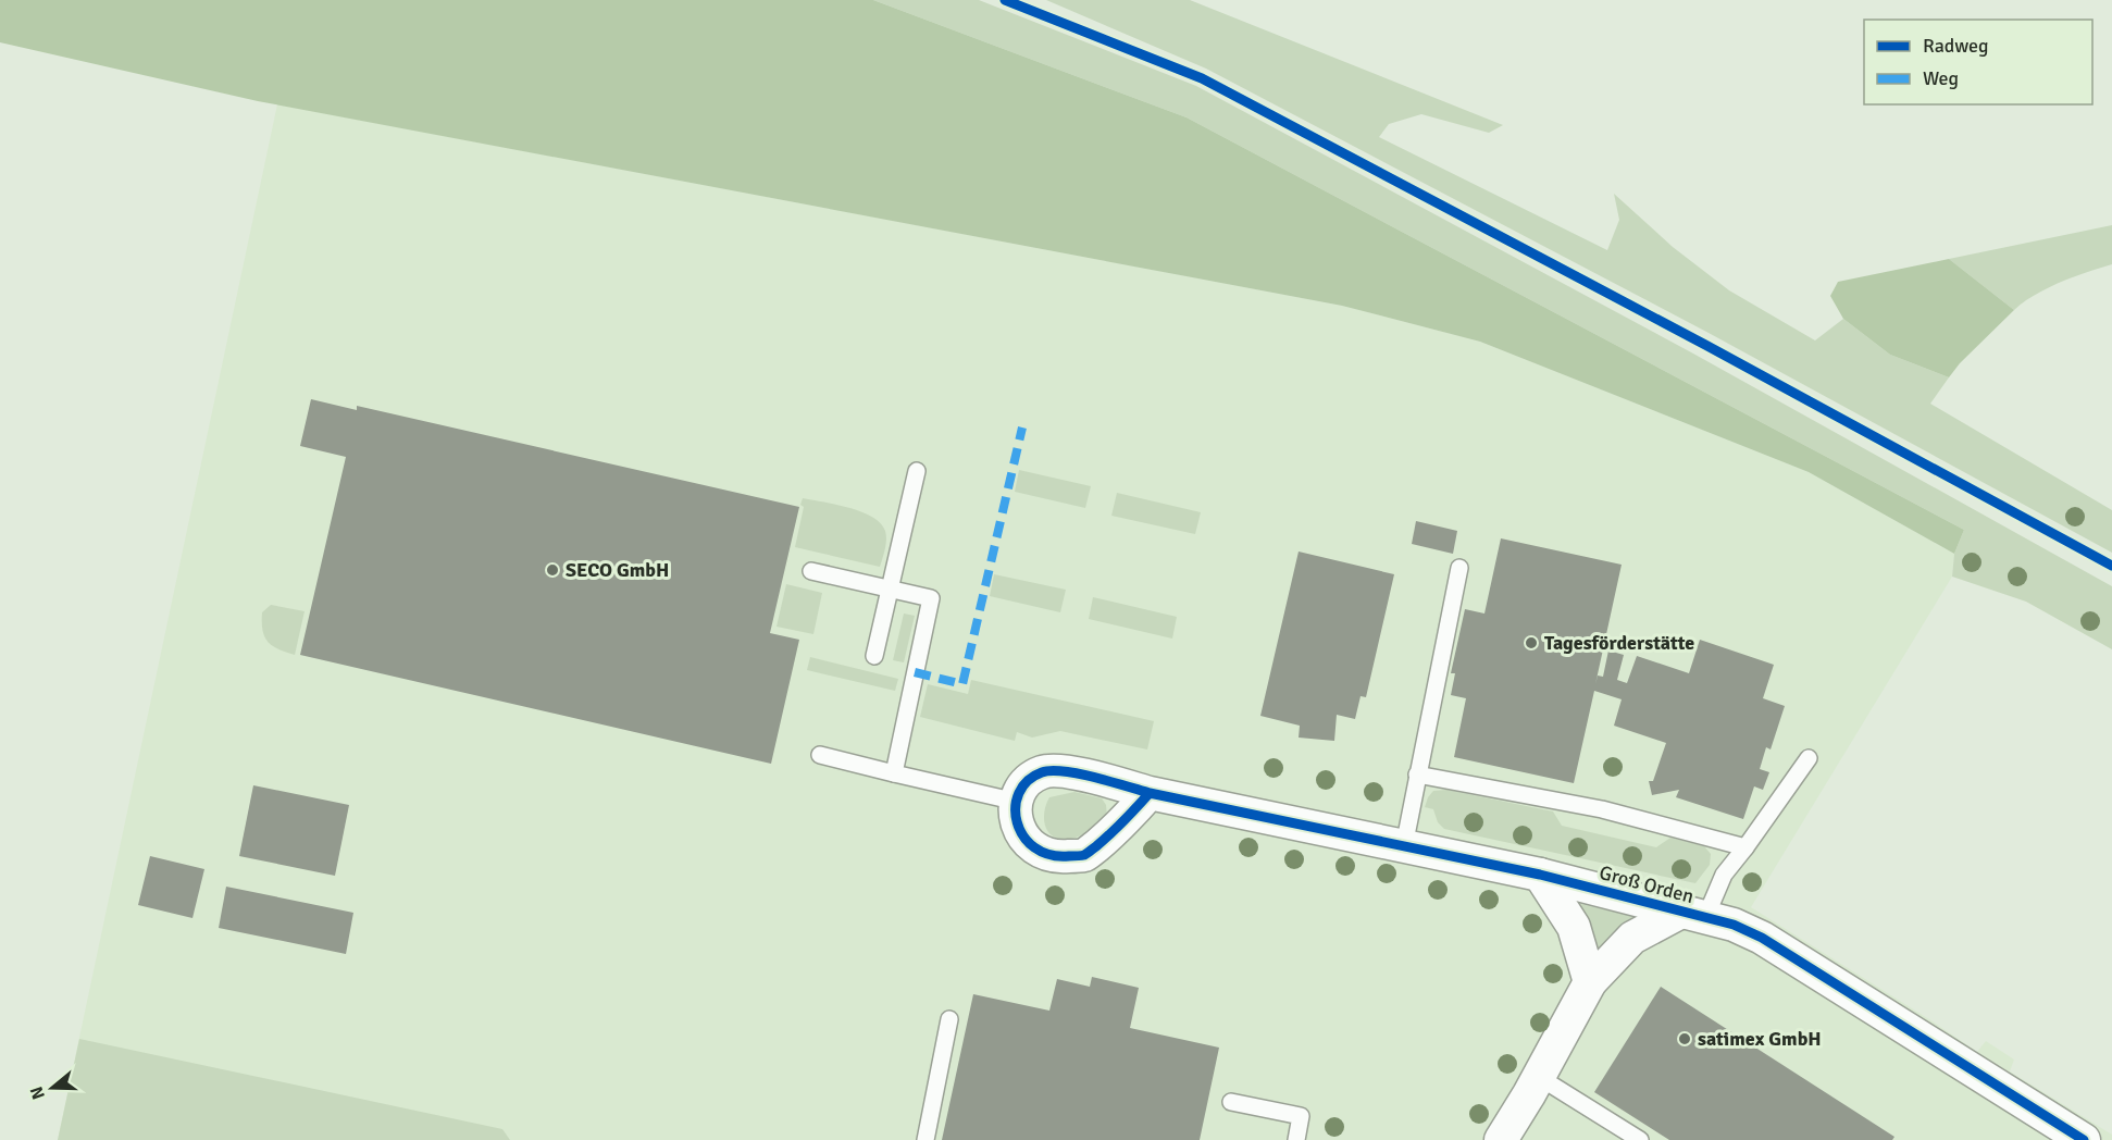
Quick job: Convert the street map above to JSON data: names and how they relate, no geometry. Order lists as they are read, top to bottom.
{
  "streets": {
    "street": ["Groß Orden"]
  },
  "places": ["SECO GmbH", "Tagesförderstätte", "satimex GmbH"],
  "legend": ["Radweg", "Weg"],
  "north": "left"
}
